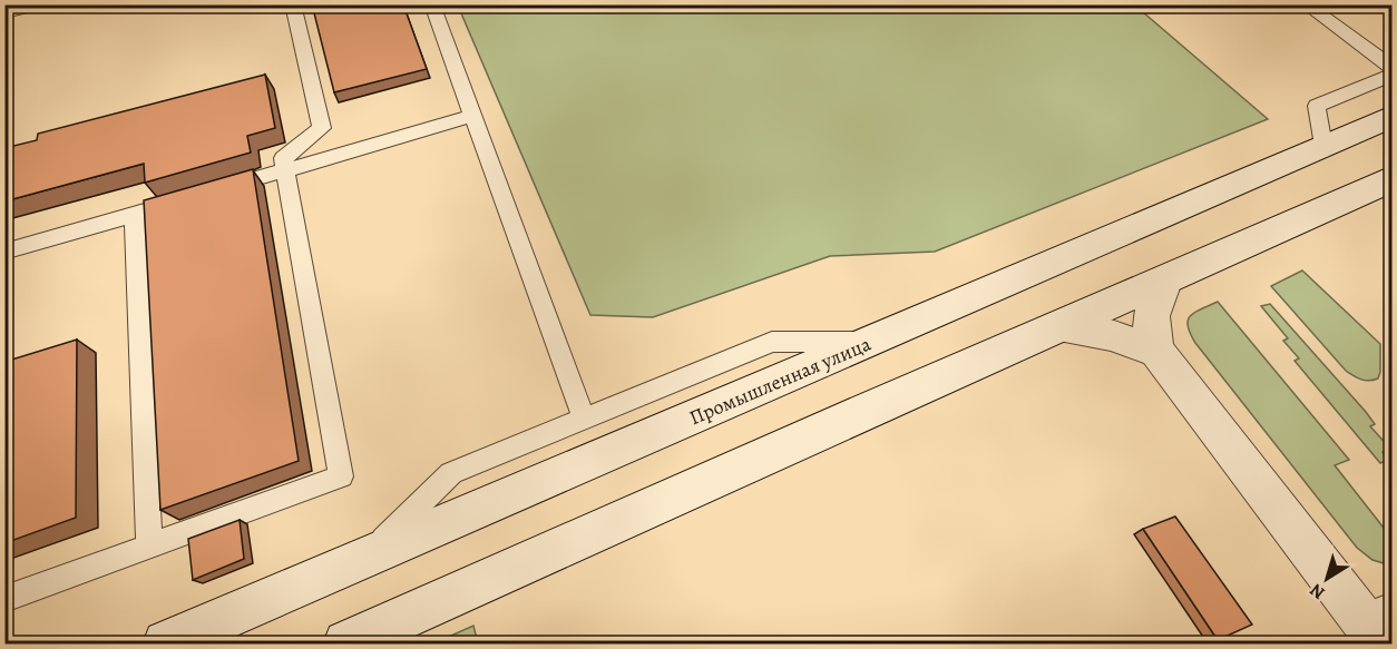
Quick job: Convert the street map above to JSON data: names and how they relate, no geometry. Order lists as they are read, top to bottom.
{
  "streets": {
    "street": ["Промышленная улица"]
  },
  "north": "bottom left"
}
